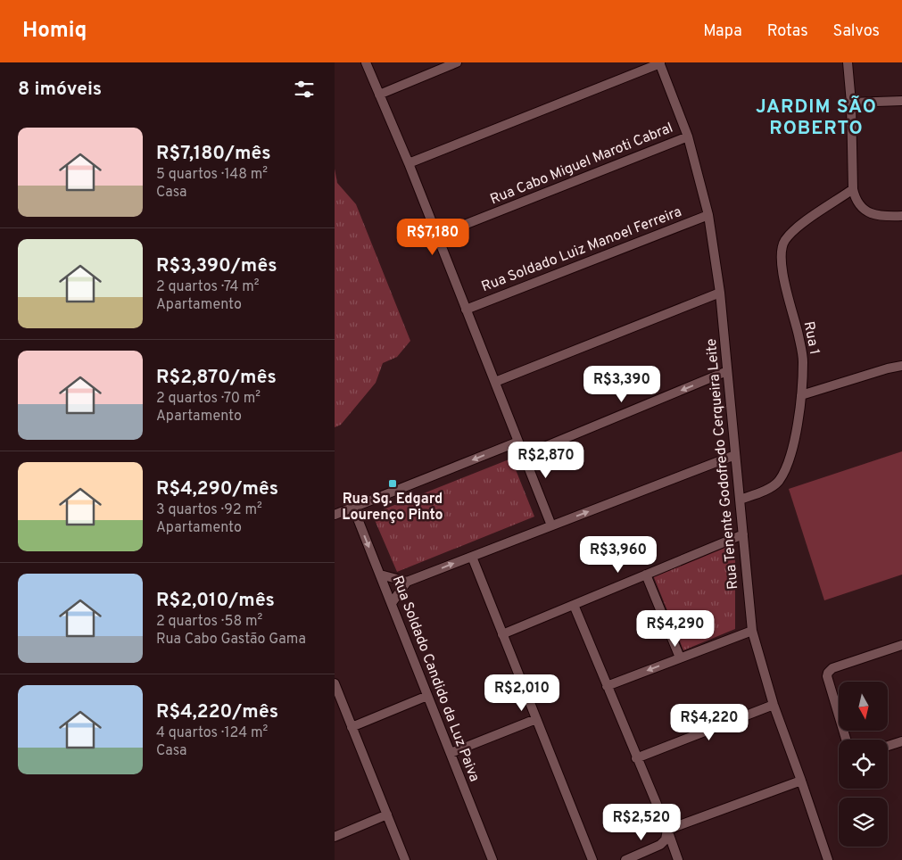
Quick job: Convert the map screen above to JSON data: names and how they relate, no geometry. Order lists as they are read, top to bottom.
{
  "streets": {
    "street": [
      "Rua Cabo Miguel Maroti Cabral",
      "Rua Soldado Luiz Manoel Ferreira",
      "Rua 1",
      "Rua Tenente Godofredo Cerqueira Leite",
      "Rua Soldado Candido da Luz Paiva"
    ]
  },
  "crossings": [
    ["Rua Cabo Miguel Maroti Cabral", "Rua Tenente Godofredo Cerqueira Leite"],
    ["Rua Soldado Luiz Manoel Ferreira", "Rua Tenente Godofredo Cerqueira Leite"],
    ["Rua 1", "Rua Tenente Godofredo Cerqueira Leite"]
  ],
  "districts": ["JARDIM SÃO ROBERTO"],
  "places": {
    "transit": ["Rua Sg. Edgard Lourenço Pinto"]
  },
  "north": "bottom",
  "page": {
    "header": "Homiq",
    "nav": ["Mapa", "Rotas", "Salvos"],
    "heading": "8 imóveis",
    "list": [
      {
        "name": "R$7,180/mês",
        "note": "5 quartos · 148 m² · Casa"
      },
      {
        "name": "R$3,390/mês",
        "note": "2 quartos · 74 m² · Apartamento"
      },
      {
        "name": "R$2,870/mês",
        "note": "2 quartos · 70 m² · Apartamento"
      },
      {
        "name": "R$4,290/mês",
        "note": "3 quartos · 92 m² · Apartamento"
      },
      {
        "name": "R$2,010/mês",
        "note": "2 quartos · 58 m² · Rua Cabo Gastão Gama"
      },
      {
        "name": "R$4,220/mês",
        "note": "4 quartos · 124 m² · Casa"
      }
    ],
    "price": [
      "R$7,180",
      "R$3,390",
      "R$2,870",
      "R$3,960",
      "R$4,290",
      "R$2,010",
      "R$4,220",
      "R$2,520"
    ]
  }
}
